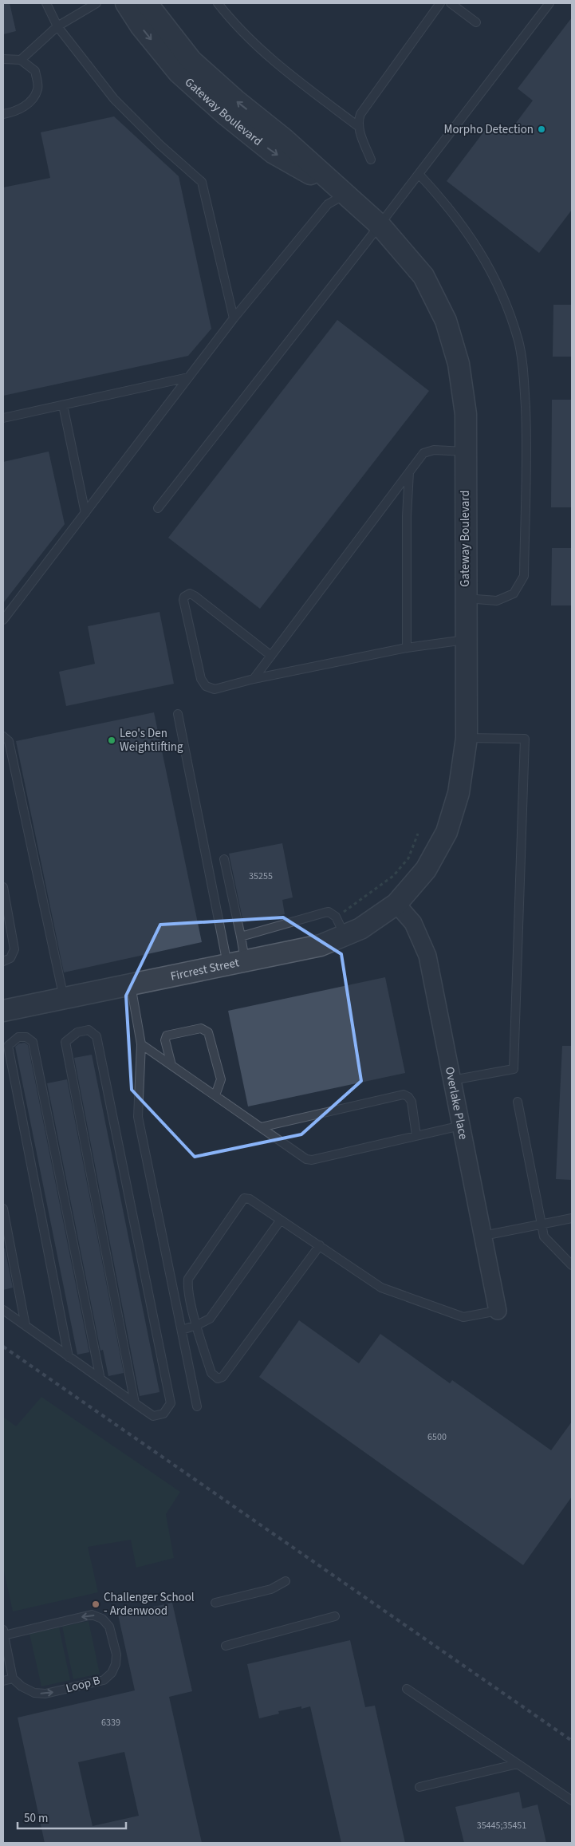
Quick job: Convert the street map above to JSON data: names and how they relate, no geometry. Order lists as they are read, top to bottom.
{
  "streets": {
    "street": ["Gateway Boulevard", "Fircrest Street", "Overlake Place"],
    "lane": ["Loop B"]
  },
  "crossings": [
    ["Gateway Boulevard", "Fircrest Street"],
    ["Gateway Boulevard", "Overlake Place"],
    ["Fircrest Street", "Overlake Place"]
  ],
  "places": ["Morpho Detection", "Leo's Den Weightlifting", "Challenger School - Ardenwood"],
  "house_numbers": [
    "35255",
    "6500",
    "6339",
    "35445;35451"
  ],
  "scale_bar": "50 m"
}
